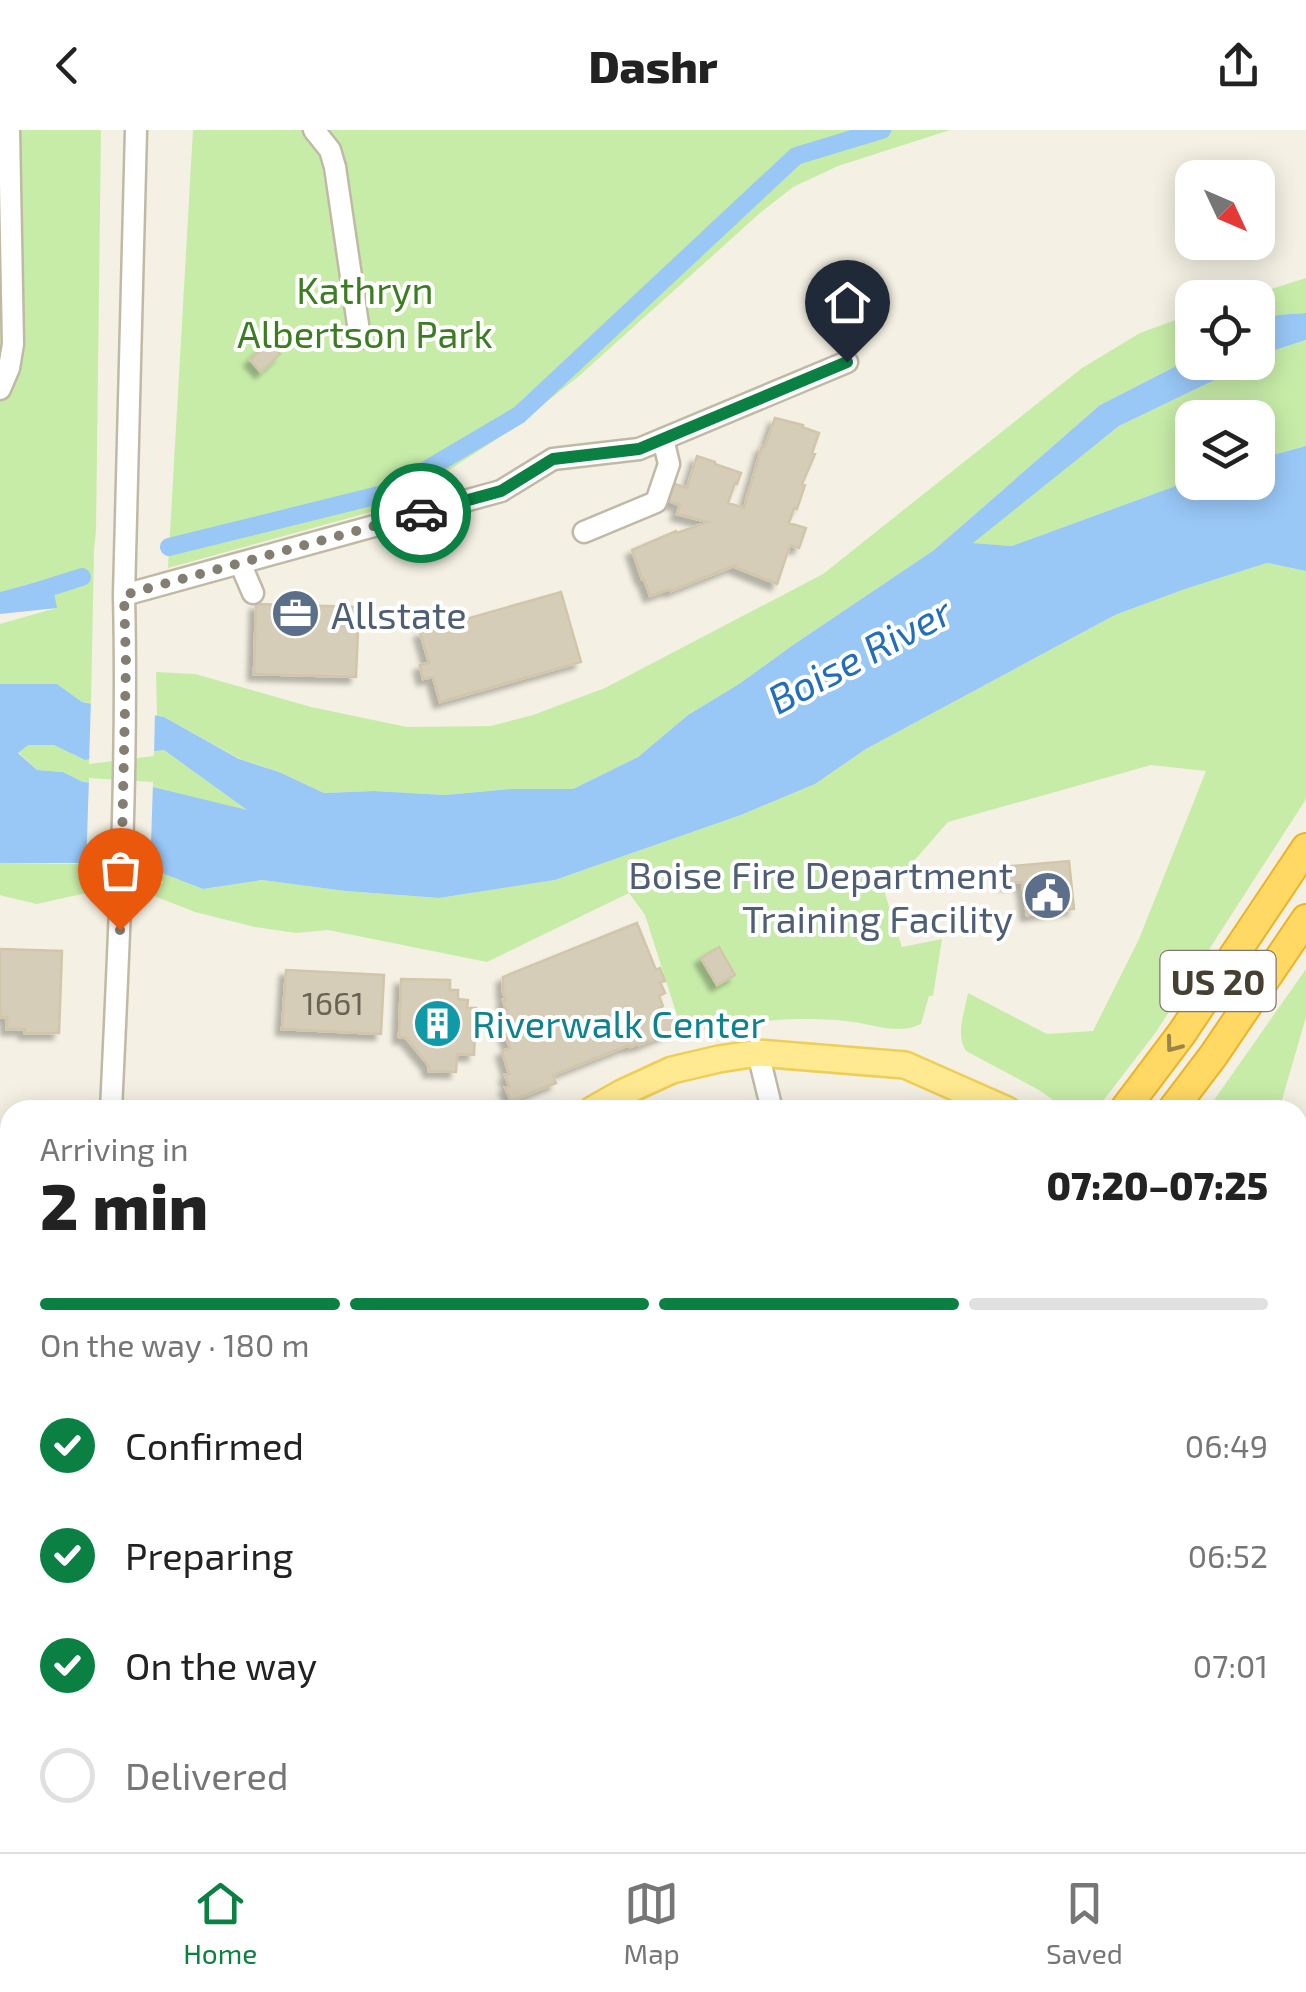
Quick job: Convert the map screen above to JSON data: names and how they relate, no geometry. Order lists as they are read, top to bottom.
{
  "streets": {
    "highway": ["US 20"]
  },
  "water": ["Boise River"],
  "parks": ["Kathryn Albertson Park"],
  "places": {
    "office": ["Allstate"],
    "public building": ["Boise Fire Department Training Facility"],
    "building": ["Riverwalk Center"]
  },
  "house_numbers": ["1661"],
  "north": "bottom right",
  "page": {
    "header": "Dashr",
    "heading": ["2 min", "Arriving in", "07:20–07:25"],
    "bar": "On the way · 180 m",
    "list": [
      ["Confirmed", "06:49"],
      ["Preparing", "06:52"],
      ["On the way", "07:01"],
      "Delivered"
    ],
    "tabs": ["Home", "Map", "Saved"]
  }
}
